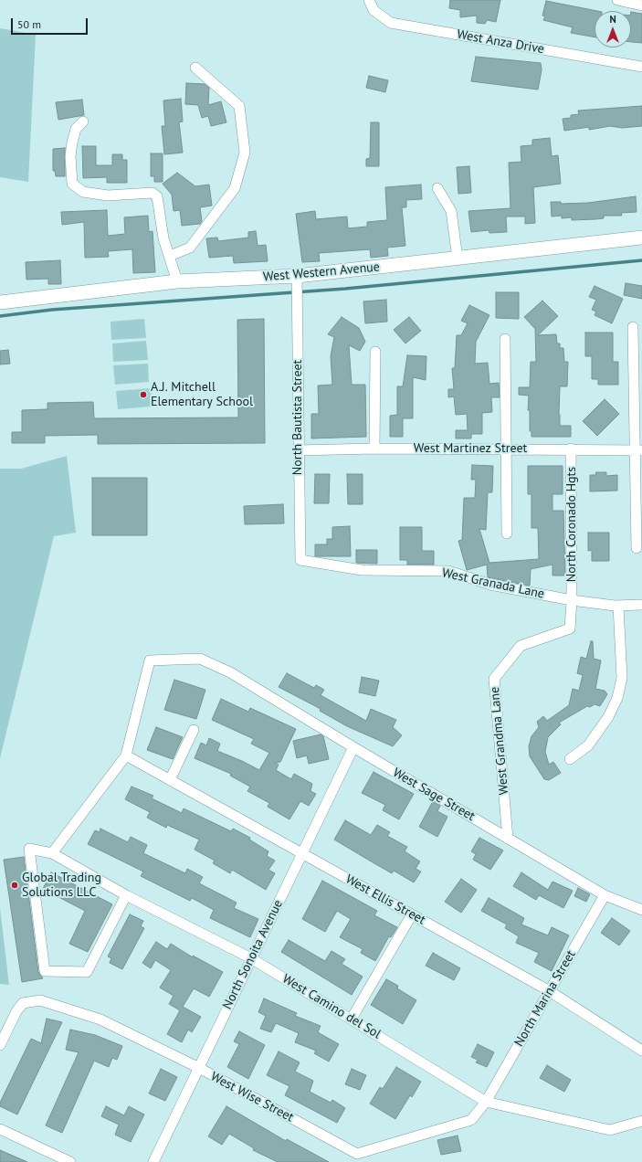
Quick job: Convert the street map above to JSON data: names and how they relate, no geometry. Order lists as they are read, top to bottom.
{
  "streets": {
    "street": [
      "West Anza Drive",
      "West Western Avenue",
      "North Bautista Street",
      "West Martinez Street",
      "North Coronado Hgts",
      "West Granada Lane",
      "West Grandma Lane",
      "West Sage Street",
      "West Ellis Street",
      "North Sonoita Avenue",
      "North Marina Street",
      "West Camino del Sol",
      "West Wise Street"
    ]
  },
  "crossings": [
    ["West Western Avenue", "North Bautista Street"],
    ["North Bautista Street", "West Martinez Street"],
    ["North Bautista Street", "West Granada Lane"],
    ["West Martinez Street", "North Coronado Hgts"],
    ["North Coronado Hgts", "West Granada Lane"],
    ["North Coronado Hgts", "West Grandma Lane"],
    ["West Granada Lane", "West Grandma Lane"],
    ["West Grandma Lane", "West Sage Street"],
    ["West Sage Street", "West Ellis Street"],
    ["West Sage Street", "North Sonoita Avenue"],
    ["West Sage Street", "North Marina Street"],
    ["West Ellis Street", "North Sonoita Avenue"],
    ["West Ellis Street", "North Marina Street"],
    ["North Sonoita Avenue", "West Camino del Sol"],
    ["North Sonoita Avenue", "West Wise Street"],
    ["North Marina Street", "West Camino del Sol"],
    ["North Marina Street", "West Wise Street"],
    ["West Camino del Sol", "West Wise Street"]
  ],
  "places": ["A.J. Mitchell Elementary School", "Global Trading Solutions LLC"],
  "scale_bar": "50 m",
  "north": "top"
}
